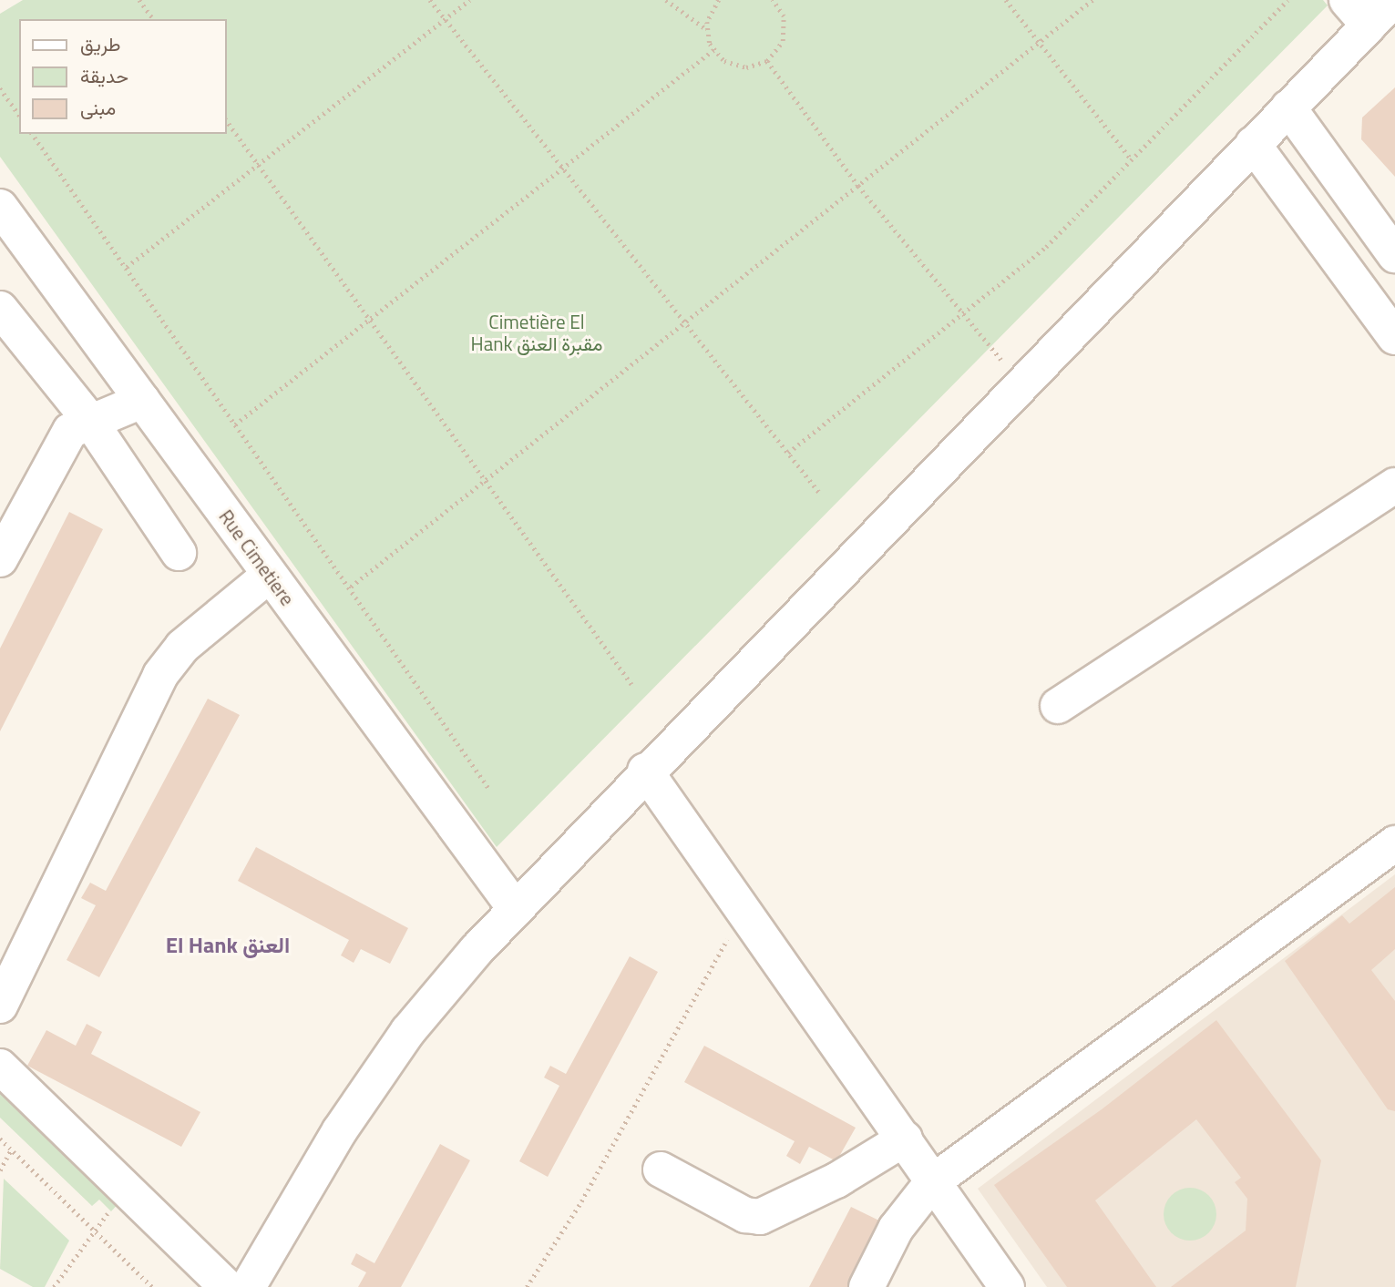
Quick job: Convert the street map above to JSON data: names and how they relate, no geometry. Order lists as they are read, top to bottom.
{
  "streets": {
    "street": ["Rue Cimetiere"]
  },
  "districts": ["El Hank العنق"],
  "parks": ["Cimetière El Hank مقبرة العنق"],
  "legend": ["طريق", "حديقة", "مبنى"]
}
